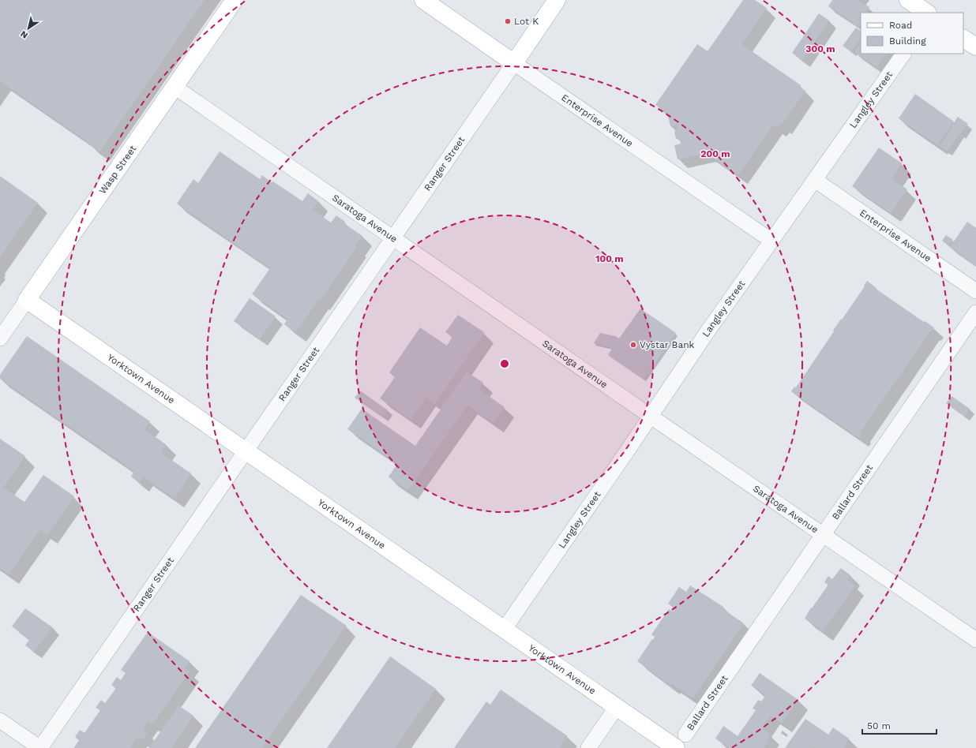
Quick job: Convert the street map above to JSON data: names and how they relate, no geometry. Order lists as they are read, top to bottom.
{
  "streets": {
    "main road": [
      "Enterprise Avenue",
      "Ranger Street",
      "Wasp Street",
      "Yorktown Avenue"
    ],
    "street": ["Langley Street", "Saratoga Avenue", "Ballard Street"]
  },
  "crossings": [
    ["Langley Street", "Enterprise Avenue"],
    ["Langley Street", "Saratoga Avenue"],
    ["Langley Street", "Yorktown Avenue"],
    ["Enterprise Avenue", "Ranger Street"],
    ["Ranger Street", "Saratoga Avenue"],
    ["Ranger Street", "Yorktown Avenue"],
    ["Wasp Street", "Saratoga Avenue"],
    ["Wasp Street", "Yorktown Avenue"],
    ["Saratoga Avenue", "Ballard Street"],
    ["Yorktown Avenue", "Ballard Street"]
  ],
  "places": ["Lot K", "Vystar Bank"],
  "legend": ["Road", "Building"],
  "scale_bar": "50 m",
  "north": "bottom left",
  "rings": ["300 m", "200 m", "100 m"]
}
